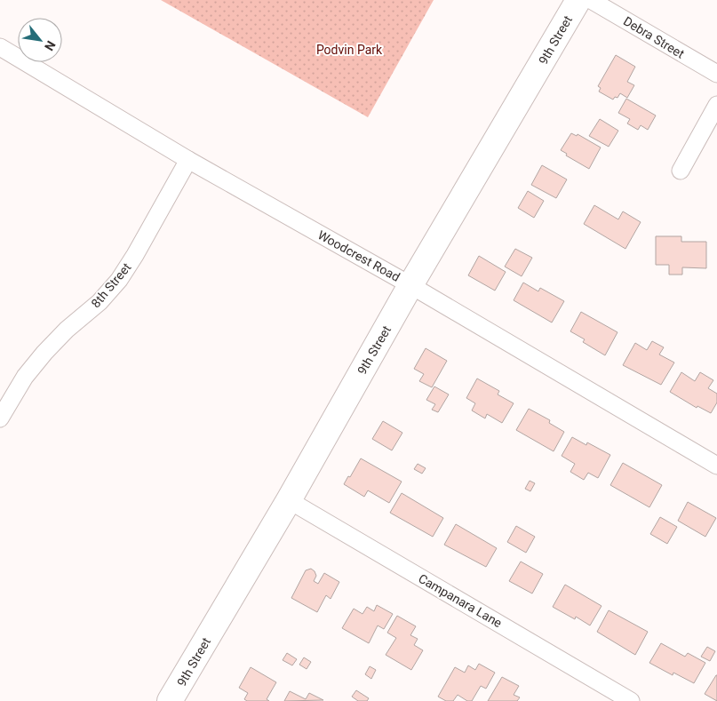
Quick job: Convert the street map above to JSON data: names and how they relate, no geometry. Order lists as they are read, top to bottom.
{
  "streets": {
    "street": [
      "Debra Street",
      "9th Street",
      "Woodcrest Road",
      "8th Street",
      "Campanara Lane"
    ]
  },
  "crossings": [
    ["9th Street", "Woodcrest Road"],
    ["9th Street", "Campanara Lane"],
    ["Woodcrest Road", "8th Street"]
  ],
  "parks": ["Podvin Park"],
  "north": "bottom right"
}
